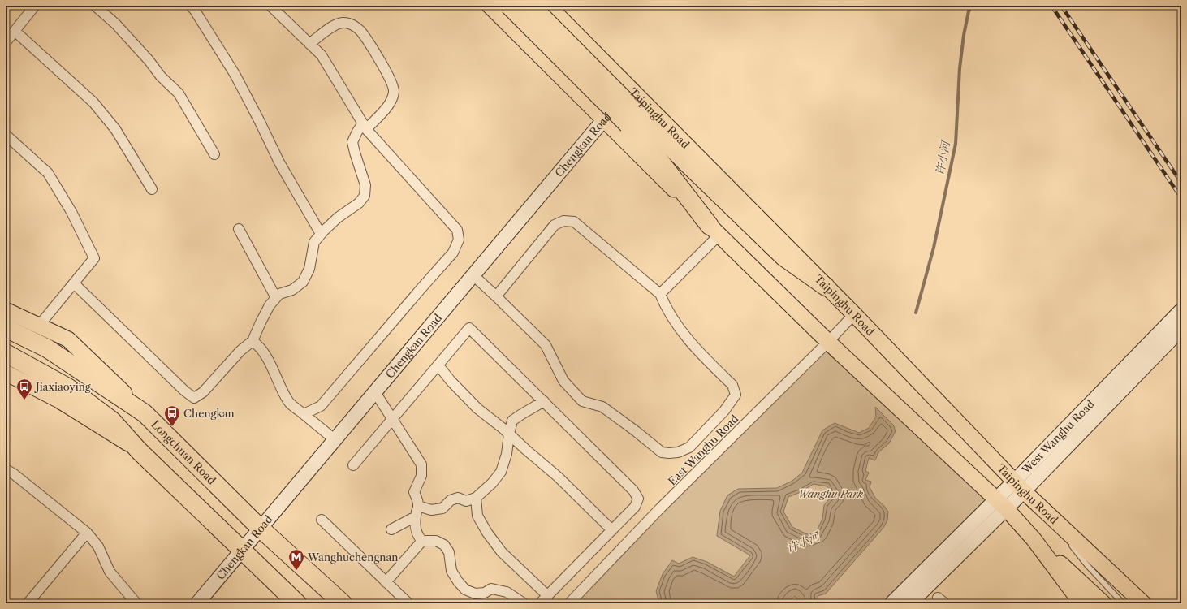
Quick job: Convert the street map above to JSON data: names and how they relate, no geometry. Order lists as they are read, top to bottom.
{
  "streets": {
    "highway": ["Longchuan Road"],
    "main road": ["Taipinghu Road"],
    "street": ["Chengkan Road", "West Wanghu Road", "East Wanghu Road"]
  },
  "crossings": [
    ["Taipinghu Road", "Chengkan Road"],
    ["Taipinghu Road", "West Wanghu Road"],
    ["Taipinghu Road", "East Wanghu Road"],
    ["Chengkan Road", "Longchuan Road"]
  ],
  "water": ["许小河"],
  "parks": ["Wanghu Park"],
  "places": {
    "bus stop": ["Jiaxiaoying", "Chengkan"],
    "metro station": ["Wanghuchengnan"]
  }
}
